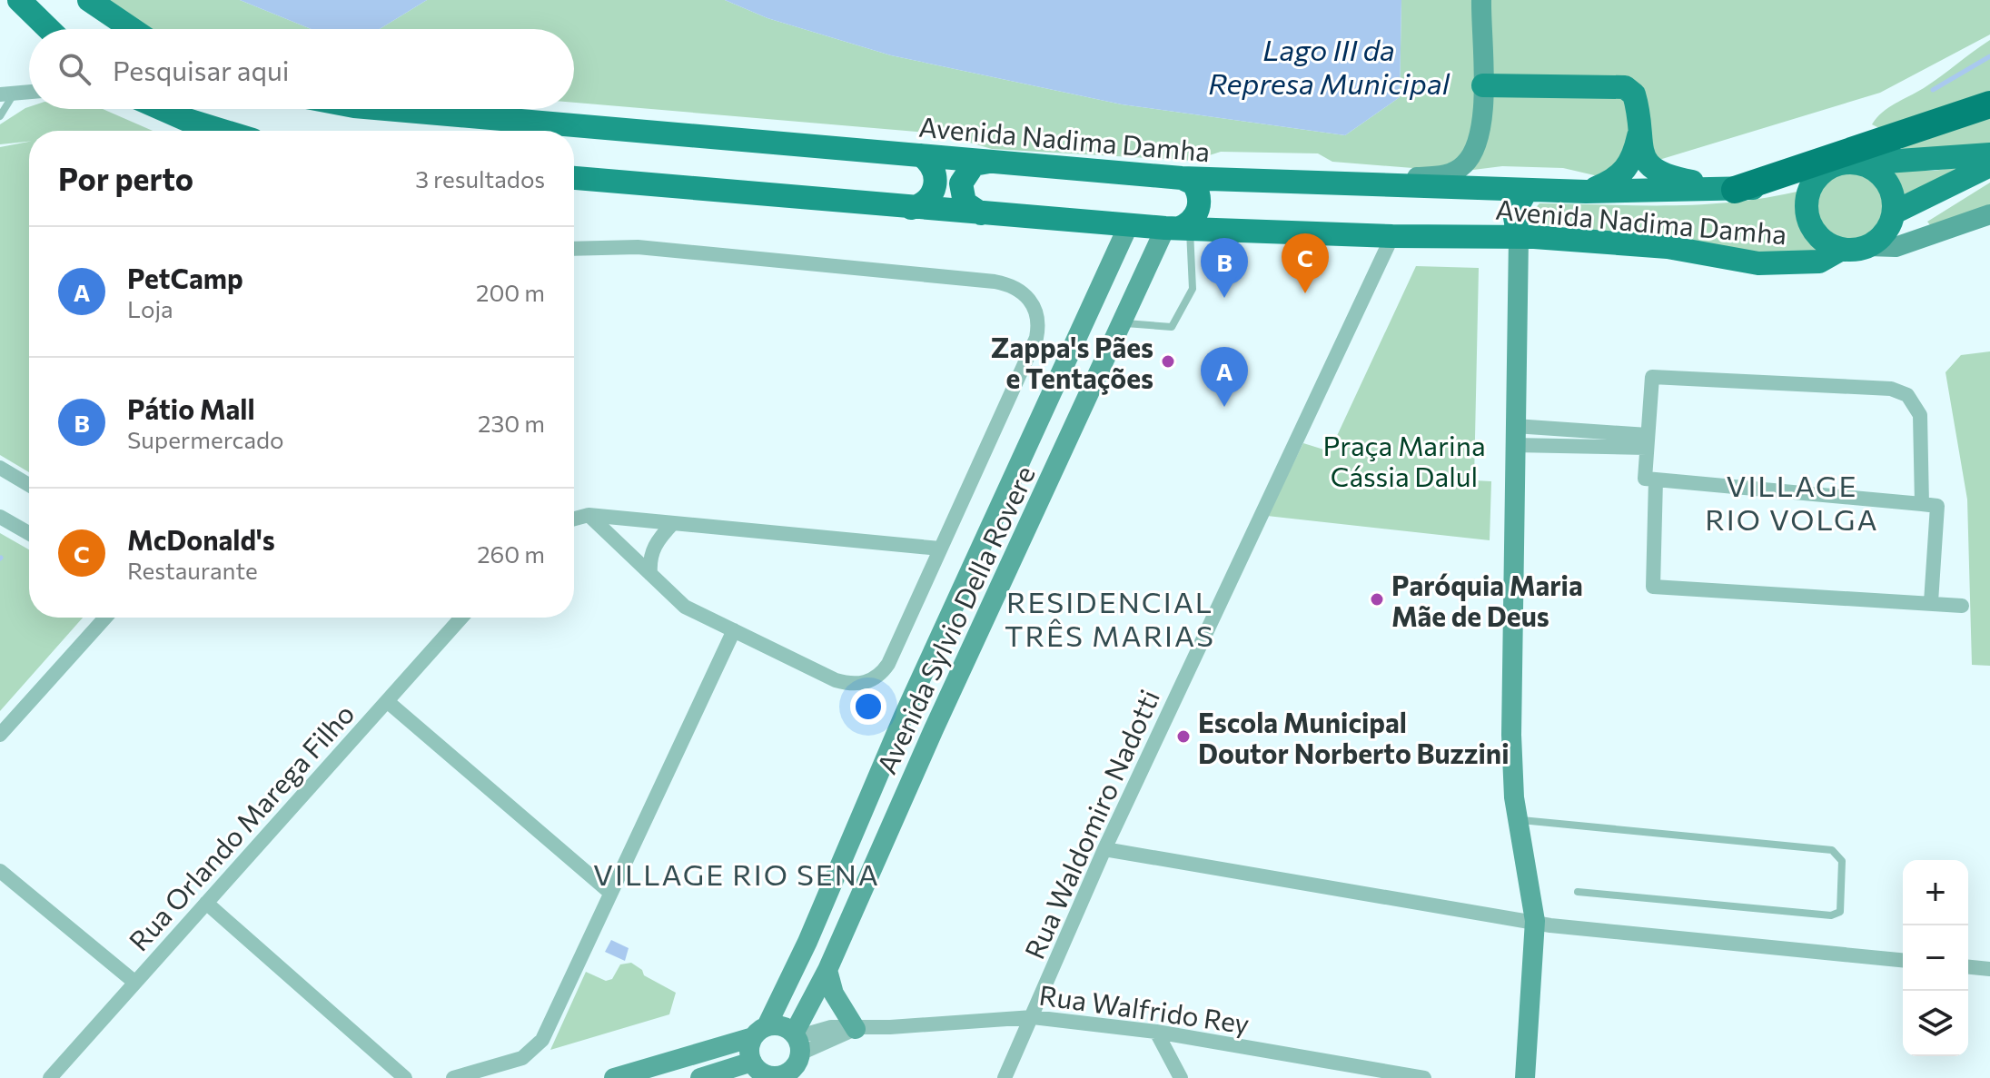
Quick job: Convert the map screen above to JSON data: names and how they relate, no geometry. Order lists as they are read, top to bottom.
{
  "streets": {
    "main road": ["Avenida Nadima Damha", "Avenida Sylvio Della Rovere"],
    "street": ["Rua Waldomiro Nadotti", "Rua Orlando Marega Filho", "Rua Walfrido Rey"]
  },
  "crossings": [
    ["Avenida Nadima Damha", "Avenida Sylvio Della Rovere"],
    ["Avenida Nadima Damha", "Rua Waldomiro Nadotti"],
    ["Avenida Sylvio Della Rovere", "Rua Walfrido Rey"],
    ["Rua Waldomiro Nadotti", "Rua Walfrido Rey"]
  ],
  "districts": ["VILLAGE RIO VOLGA", "RESIDENCIAL TRÊS MARIAS", "VILLAGE RIO SENA"],
  "water": ["Lago III da Represa Municipal"],
  "parks": ["Praça Marina Cássia Dalul"],
  "places": ["Zappa's Pães e Tentações", "Paróquia Maria Mãe de Deus", "Escola Municipal Doutor Norberto Buzzini"],
  "page": {
    "search": "Pesquisar aqui",
    "heading": ["Por perto", "3 resultados"],
    "list": [
      {
        "mark": "A",
        "name": "PetCamp",
        "note": "Loja",
        "value": "200 m"
      },
      {
        "mark": "B",
        "name": "Pátio Mall",
        "note": "Supermercado",
        "value": "230 m"
      },
      {
        "mark": "C",
        "name": "McDonald's",
        "note": "Restaurante",
        "value": "260 m"
      }
    ],
    "pins": ["C", "B", "A"],
    "map_buttons": ["+", "−"]
  }
}
